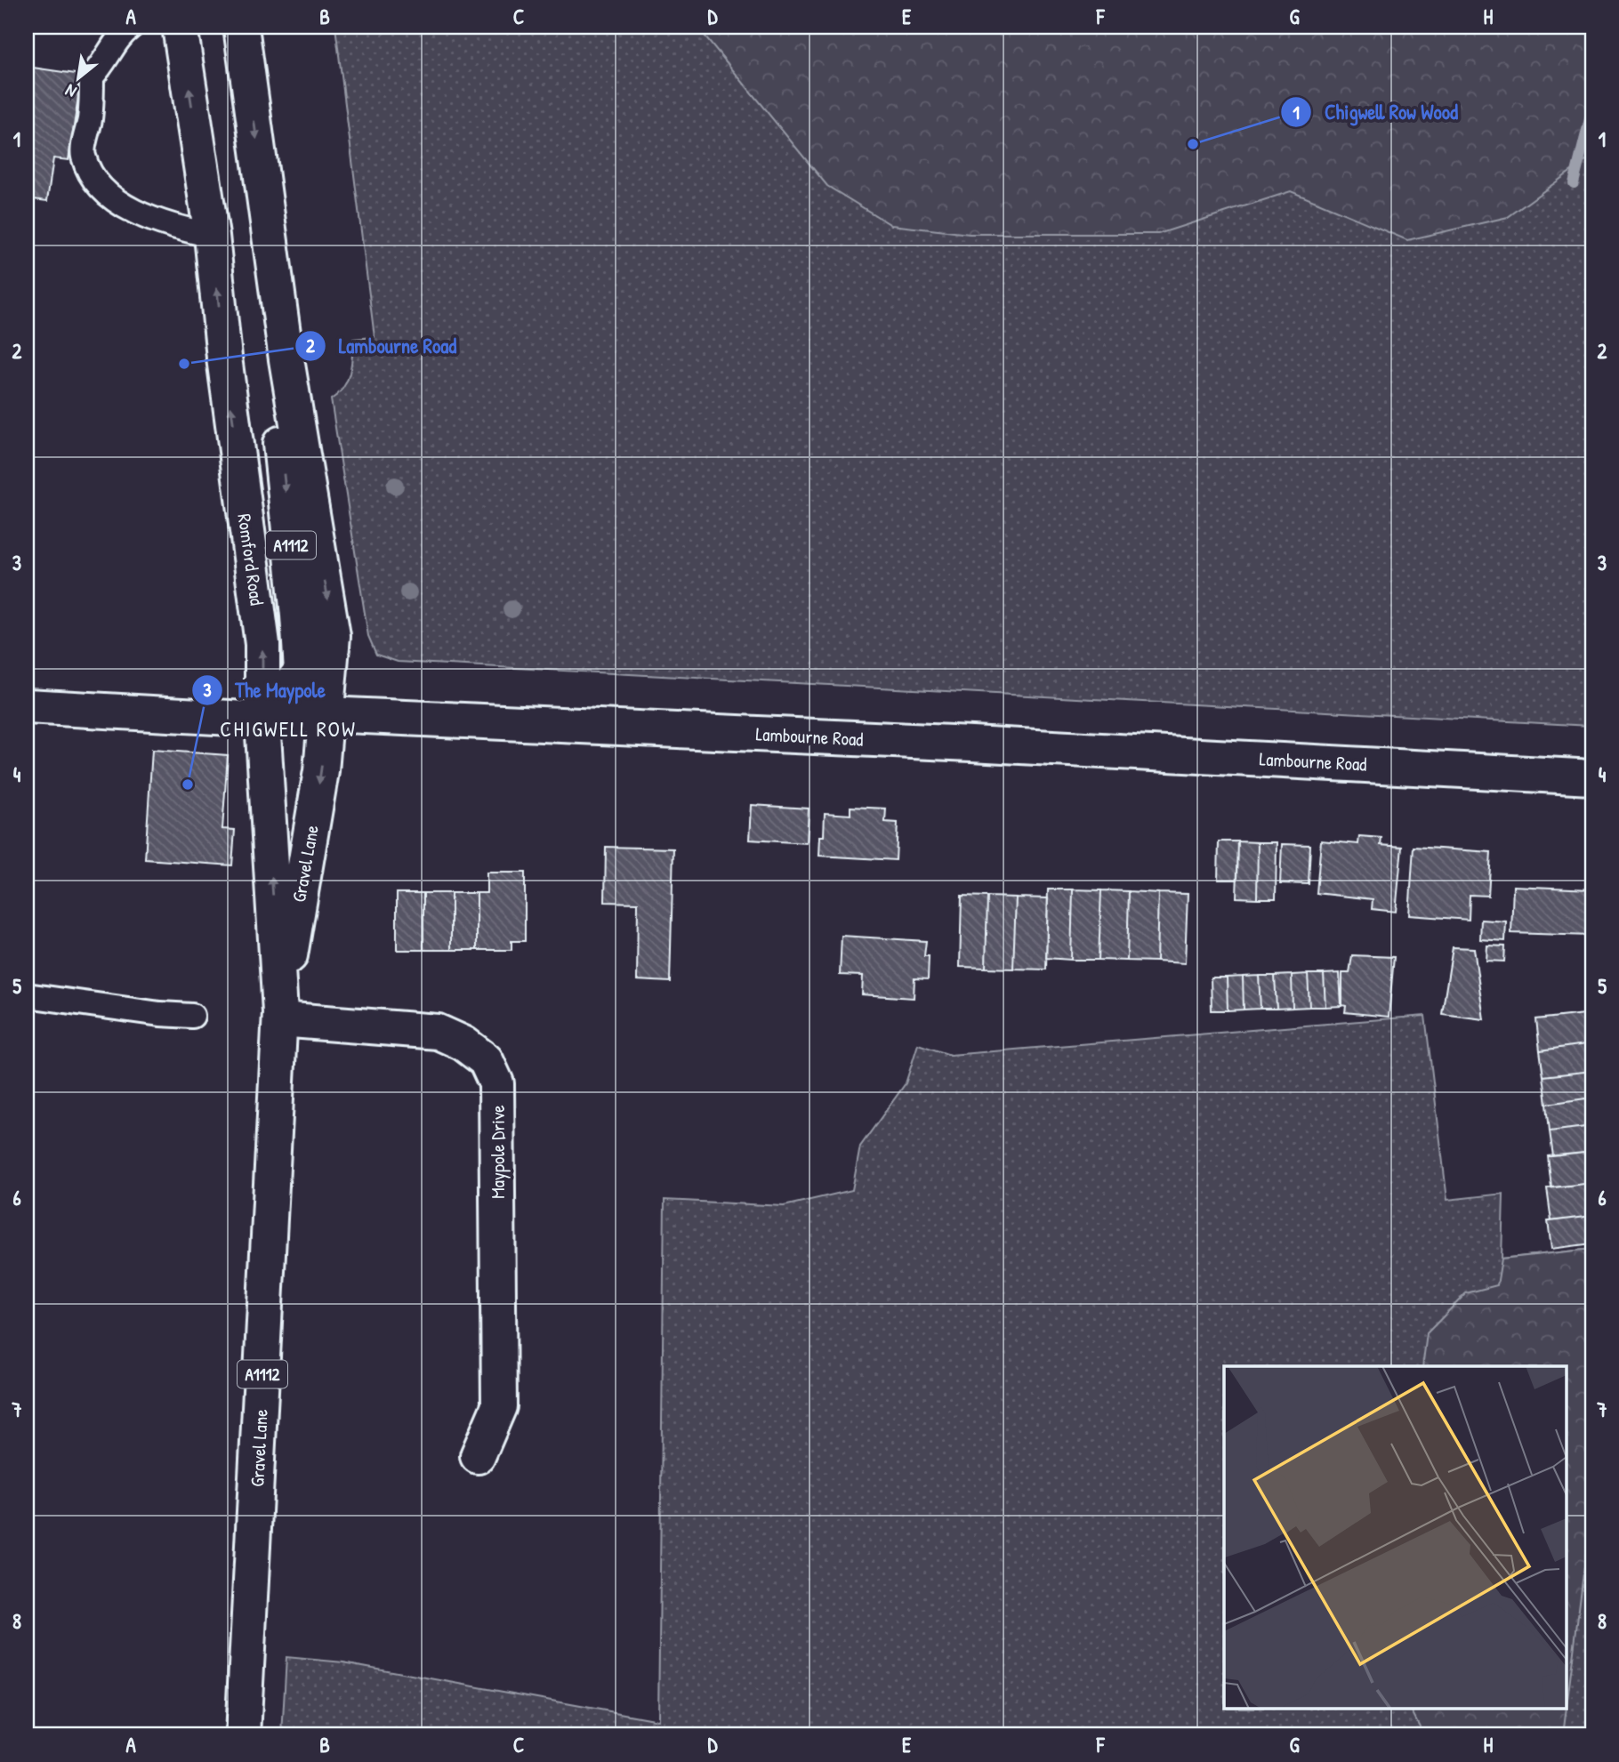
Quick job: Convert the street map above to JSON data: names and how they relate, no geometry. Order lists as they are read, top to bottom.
{
  "streets": {
    "main road": [
      "A1112",
      "Romford Road",
      "Lambourne Road",
      "Gravel Lane",
      "Maypole Drive"
    ]
  },
  "crossings": [
    ["A1112", "Romford Road"],
    ["A1112", "Lambourne Road"],
    ["A1112", "Gravel Lane"],
    ["Romford Road", "Lambourne Road"],
    ["Romford Road", "Gravel Lane"],
    ["Lambourne Road", "Gravel Lane"],
    ["Gravel Lane", "Maypole Drive"]
  ],
  "districts": ["CHIGWELL ROW"],
  "places": ["Chigwell Row Wood", "Lambourne Road", "The Maypole"],
  "north": "bottom left",
  "grid": {
    "columns": [
      "A",
      "B",
      "C",
      "D",
      "E",
      "F",
      "G",
      "H"
    ],
    "rows": [
      "1",
      "2",
      "3",
      "4",
      "5",
      "6",
      "7",
      "8"
    ]
  }
}
